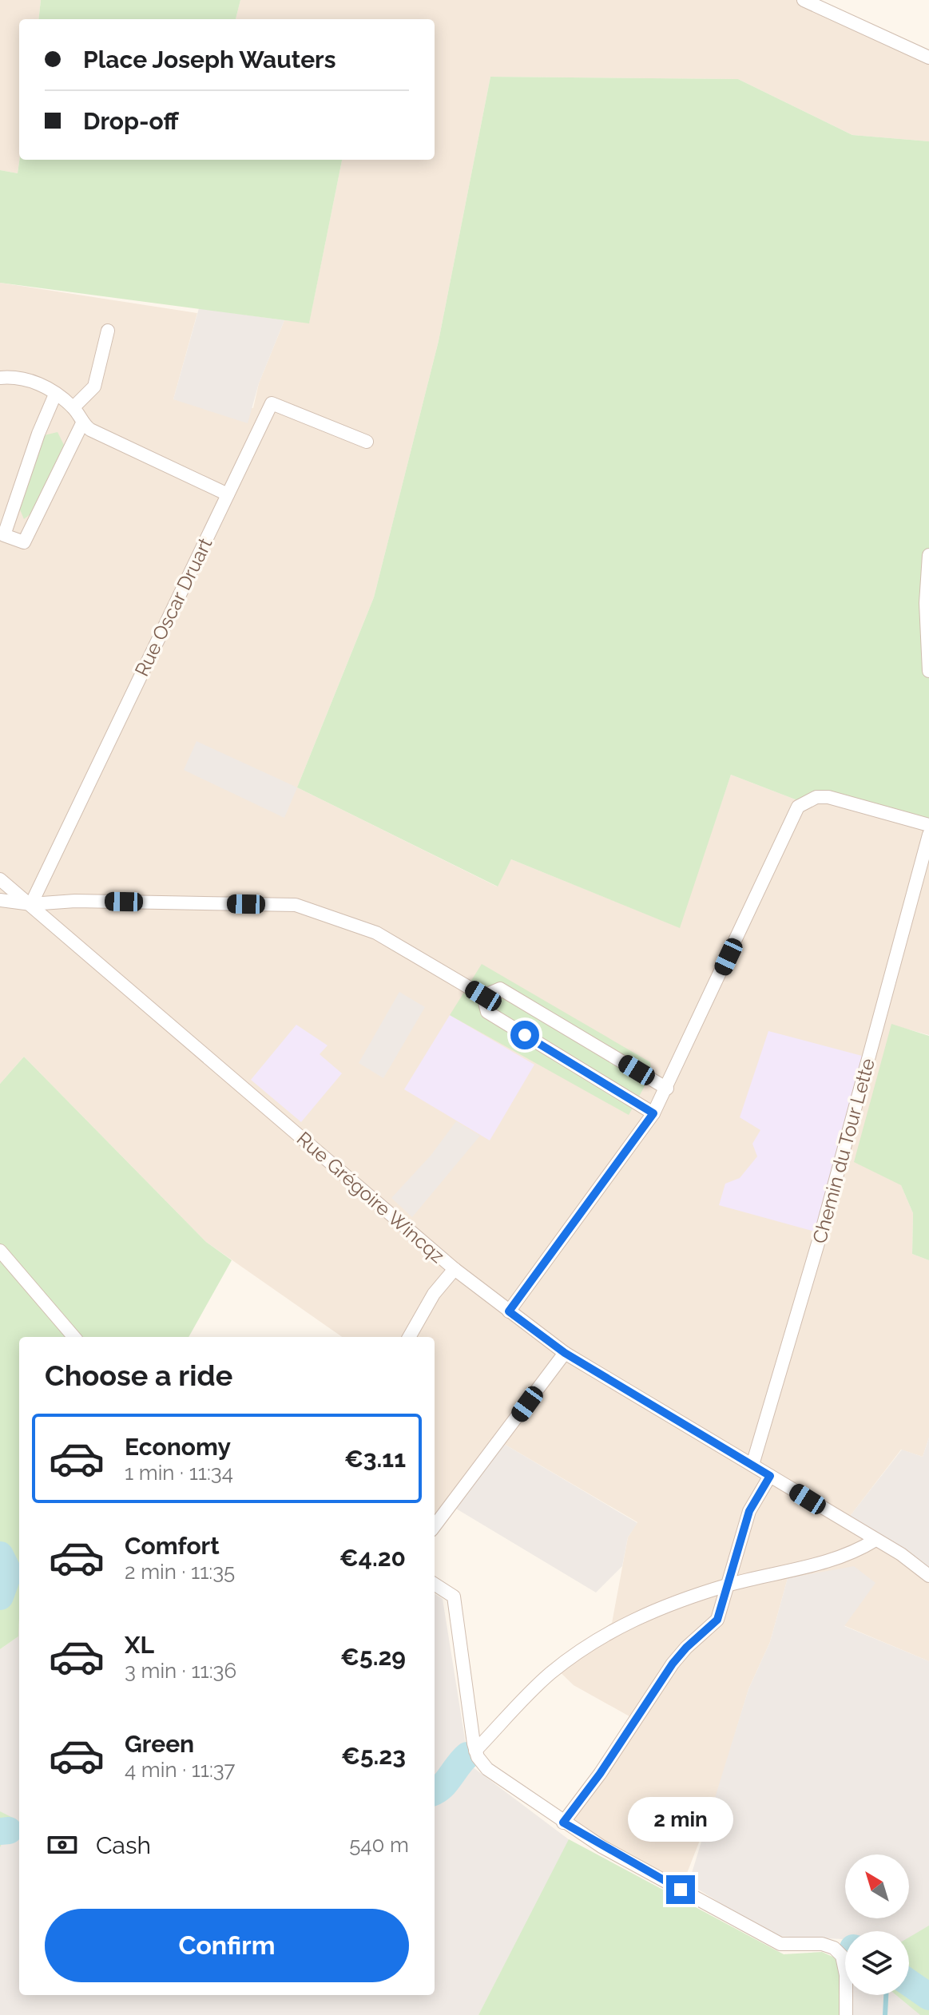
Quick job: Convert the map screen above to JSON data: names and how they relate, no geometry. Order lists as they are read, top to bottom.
{
  "streets": {
    "street": ["Rue Oscar Druart", "Chemin du Tour Lette", "Rue Grégoire Wincqz"]
  },
  "crossings": [
    ["Rue Oscar Druart", "Rue Grégoire Wincqz"],
    ["Chemin du Tour Lette", "Rue Grégoire Wincqz"]
  ],
  "north": "top left",
  "page": {
    "banner": ["Place Joseph Wauters", "Drop-off"],
    "heading": "Choose a ride",
    "list": [
      {
        "name": "Economy",
        "note": "1 min · 11:34",
        "value": "€3.11"
      },
      {
        "name": "Comfort",
        "note": "2 min · 11:35",
        "value": "€4.20"
      },
      {
        "name": "XL",
        "note": "3 min · 11:36",
        "value": "€5.29"
      },
      {
        "name": "Green",
        "note": "4 min · 11:37",
        "value": "€5.23"
      }
    ],
    "bubble": "2 min",
    "pay": ["Cash", "540 m"],
    "buttons": "Confirm"
  }
}
